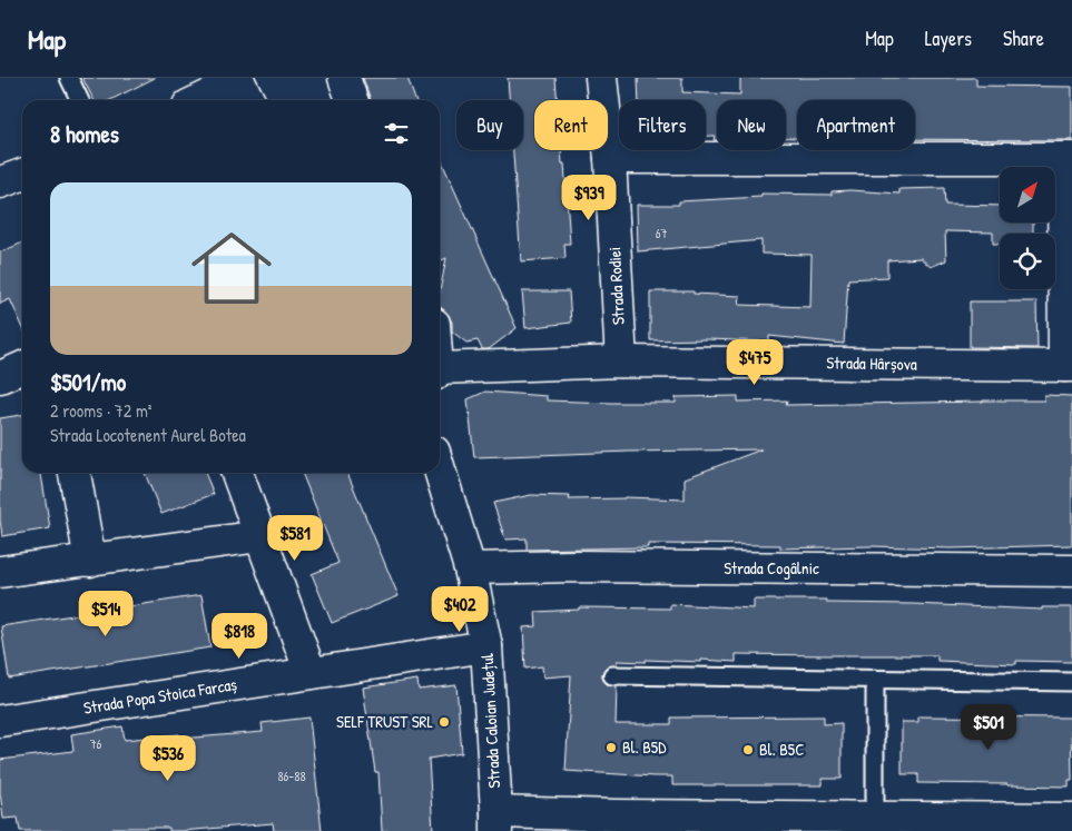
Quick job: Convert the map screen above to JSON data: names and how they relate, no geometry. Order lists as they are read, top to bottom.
{
  "streets": {
    "street": [
      "Strada Rodiei",
      "Strada Hârșova",
      "Strada Cogâlnic",
      "Strada Popa Stoica Farcaș",
      "Strada Caloian Județul"
    ]
  },
  "crossings": [
    ["Strada Rodiei", "Strada Hârșova"],
    ["Strada Cogâlnic", "Strada Caloian Județul"],
    ["Strada Popa Stoica Farcaș", "Strada Caloian Județul"]
  ],
  "places": ["SELF TRUST SRL", "Bl. B5D", "Bl. B5C"],
  "house_numbers": ["67", "76", "86-88"],
  "north": "top right",
  "page": {
    "header": "Map",
    "nav": ["Map", "Layers", "Share"],
    "chip": [
      "Buy",
      "Rent",
      "Filters",
      "New",
      "Apartment"
    ],
    "heading": "8 homes",
    "list": [
      {
        "name": "$501/mo",
        "note": "2 rooms · 72 m² · Strada Locotenent Aurel Botea"
      }
    ],
    "price": [
      "$939",
      "$475",
      "$581",
      "$402",
      "$514",
      "$818",
      "$501",
      "$536"
    ]
  }
}
